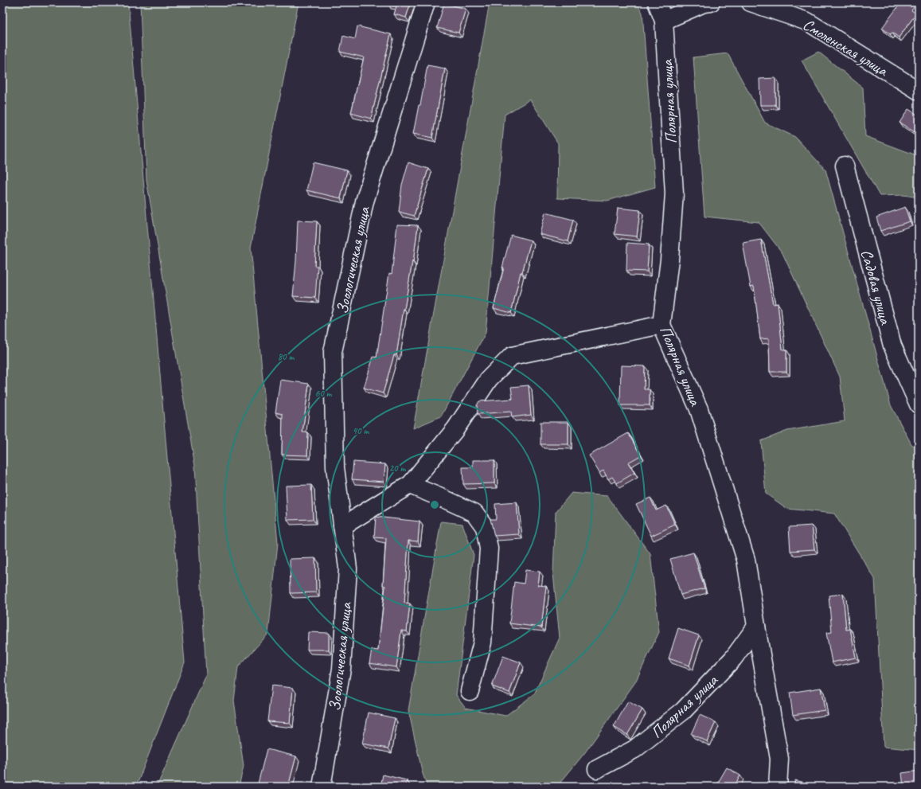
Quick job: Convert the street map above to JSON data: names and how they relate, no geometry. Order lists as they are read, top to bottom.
{
  "streets": {
    "street": [
      "Смоленская улица",
      "Полярная улица",
      "Зоологическая улица",
      "Садовая улица"
    ]
  },
  "rings": [
    "80 m",
    "60 m",
    "40 m",
    "20 m"
  ]
}
